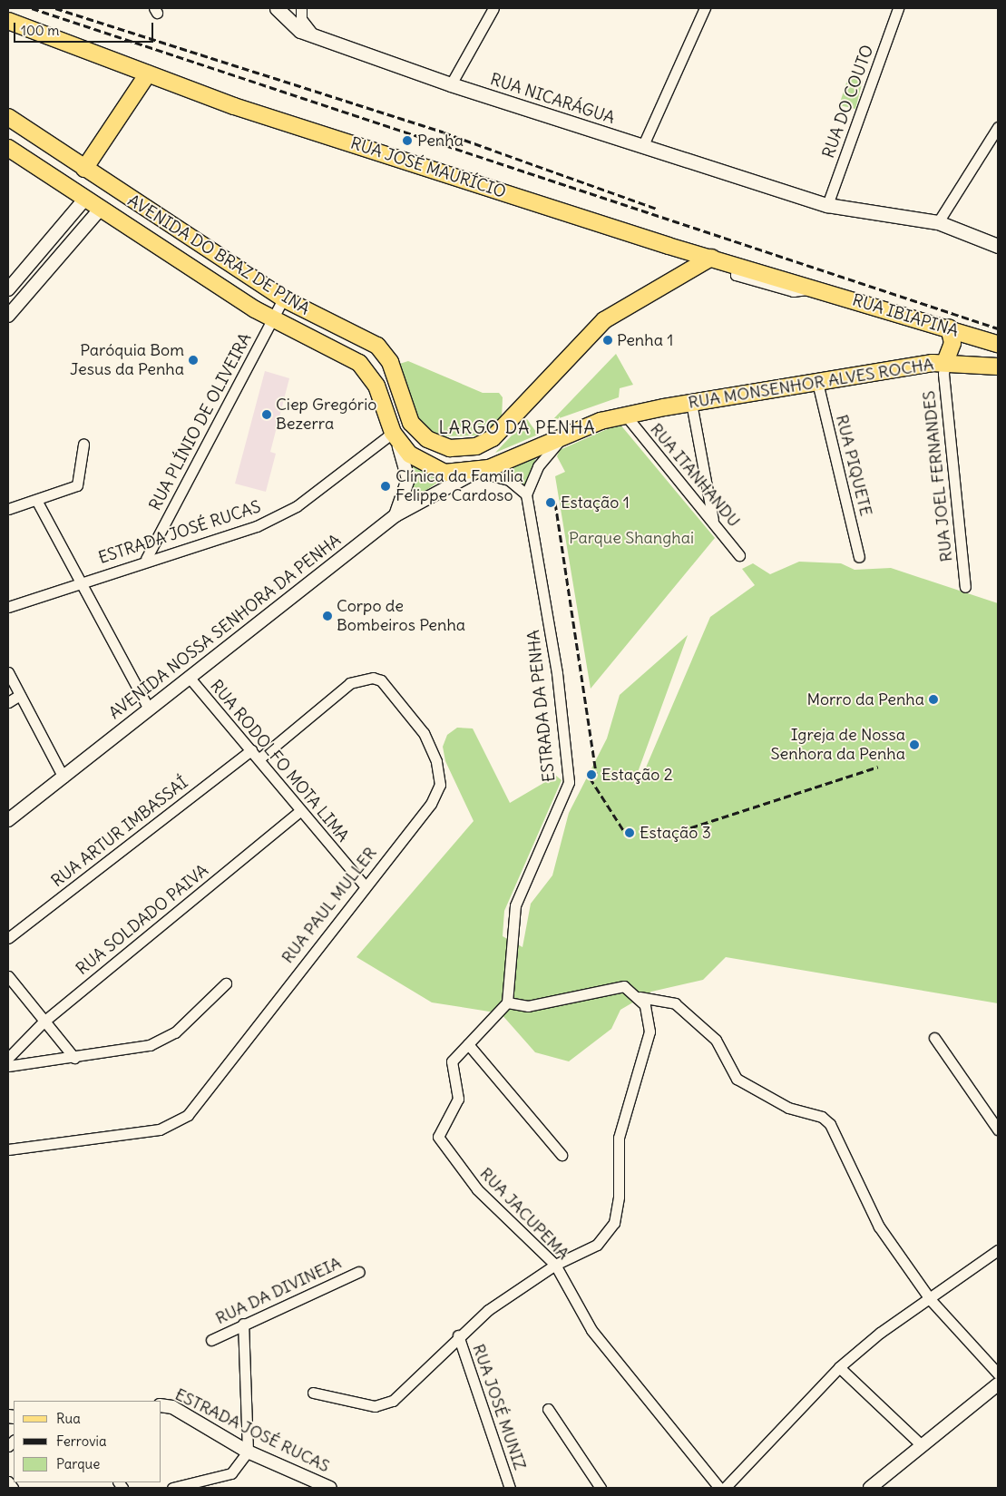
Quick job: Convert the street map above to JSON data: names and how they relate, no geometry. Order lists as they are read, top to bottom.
{
  "streets": {
    "main road": [
      "RUA NICARÁGUA",
      "RUA JOSÉ MAURÍCIO",
      "AVENIDA DO BRAZ DE PINA",
      "RUA IBIAPINA",
      "RUA MONSENHOR ALVES ROCHA"
    ],
    "street": [
      "RUA DO COUTO",
      "RUA PLÍNIO DE OLIVEIRA",
      "RUA PIQUETE",
      "RUA ITANHANDU",
      "RUA JOEL FERNANDES",
      "ESTRADA JOSÉ RUCAS",
      "AVENIDA NOSSA SENHORA DA PENHA",
      "ESTRADA DA PENHA",
      "RUA RODOLFO MOTA LIMA",
      "RUA ARTUR IMBASSAÍ",
      "RUA PAUL MULLER",
      "RUA SOLDADO PAIVA",
      "RUA JACUPEMA",
      "RUA DA DIVINEIA",
      "RUA JOSÉ MUNIZ"
    ]
  },
  "crossings": [
    ["RUA NICARÁGUA", "RUA DO COUTO"],
    ["RUA JOSÉ MAURÍCIO", "AVENIDA DO BRAZ DE PINA"],
    ["RUA JOSÉ MAURÍCIO", "RUA IBIAPINA"],
    ["AVENIDA DO BRAZ DE PINA", "RUA IBIAPINA"],
    ["AVENIDA DO BRAZ DE PINA", "RUA PLÍNIO DE OLIVEIRA"],
    ["AVENIDA DO BRAZ DE PINA", "ESTRADA JOSÉ RUCAS"],
    ["RUA MONSENHOR ALVES ROCHA", "RUA PIQUETE"],
    ["RUA MONSENHOR ALVES ROCHA", "RUA ITANHANDU"],
    ["RUA MONSENHOR ALVES ROCHA", "RUA JOEL FERNANDES"],
    ["RUA PLÍNIO DE OLIVEIRA", "ESTRADA JOSÉ RUCAS"],
    ["AVENIDA NOSSA SENHORA DA PENHA", "RUA RODOLFO MOTA LIMA"],
    ["ESTRADA DA PENHA", "RUA JACUPEMA"],
    ["RUA RODOLFO MOTA LIMA", "RUA ARTUR IMBASSAÍ"],
    ["RUA RODOLFO MOTA LIMA", "RUA PAUL MULLER"],
    ["RUA RODOLFO MOTA LIMA", "RUA SOLDADO PAIVA"]
  ],
  "districts": ["LARGO DA PENHA"],
  "parks": ["Parque Shanghai"],
  "places": [
    "Penha",
    "Penha 1",
    "Paróquia Bom Jesus da Penha",
    "Ciep Gregório Bezerra",
    "Clínica da Família Felippe Cardoso",
    "Estação 1",
    "Corpo de Bombeiros Penha",
    "Morro da Penha",
    "Igreja de Nossa Senhora da Penha",
    "Estação 2",
    "Estação 3"
  ],
  "legend": ["Rua", "Ferrovia", "Parque"],
  "scale_bar": "100 m"
}
